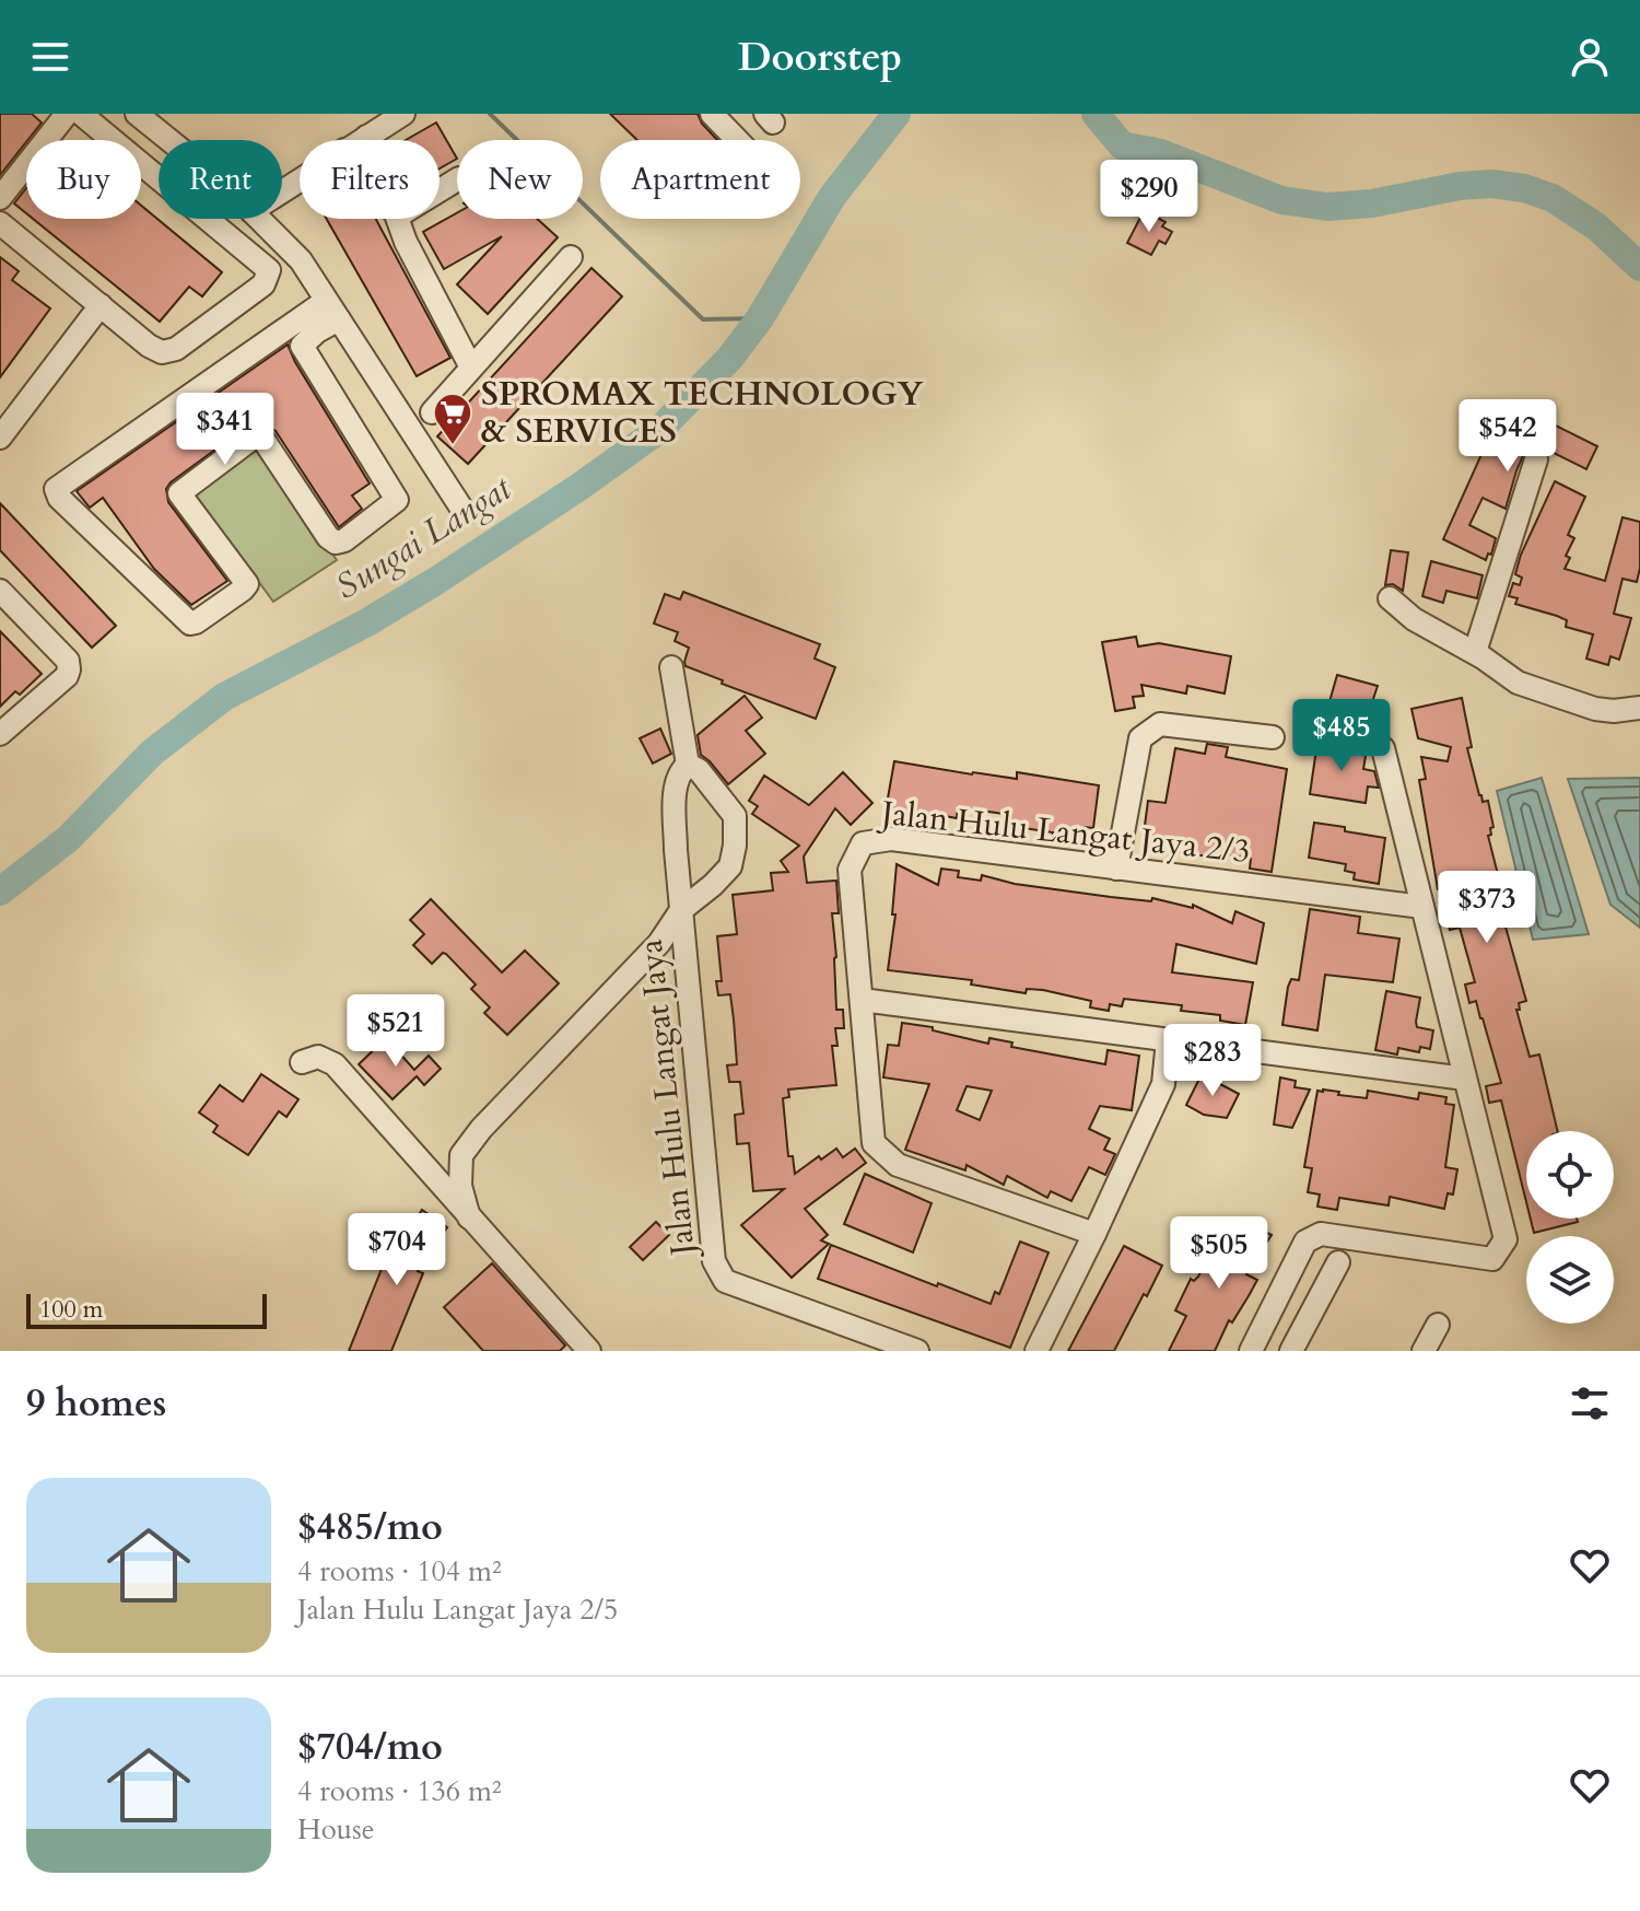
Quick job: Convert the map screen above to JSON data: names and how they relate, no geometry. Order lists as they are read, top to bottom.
{
  "streets": {
    "street": ["Jalan Hulu Langat Jaya 2/3", "Jalan Hulu Langat Jaya"]
  },
  "water": ["Sungai Langat"],
  "places": {
    "supermarket": ["SPROMAX TECHNOLOGY & SERVICES"]
  },
  "scale_bar": "100 m",
  "page": {
    "header": "Doorstep",
    "chip": [
      "Buy",
      "Rent",
      "Filters",
      "New",
      "Apartment"
    ],
    "price": [
      "$290",
      "$341",
      "$542",
      "$485",
      "$373",
      "$521",
      "$283",
      "$704",
      "$505"
    ],
    "scale": "100 m",
    "heading": "9 homes",
    "list": [
      {
        "name": "$485/mo",
        "note": "4 rooms · 104 m² · Jalan Hulu Langat Jaya 2/5"
      },
      {
        "name": "$704/mo",
        "note": "4 rooms · 136 m² · House"
      }
    ]
  }
}
